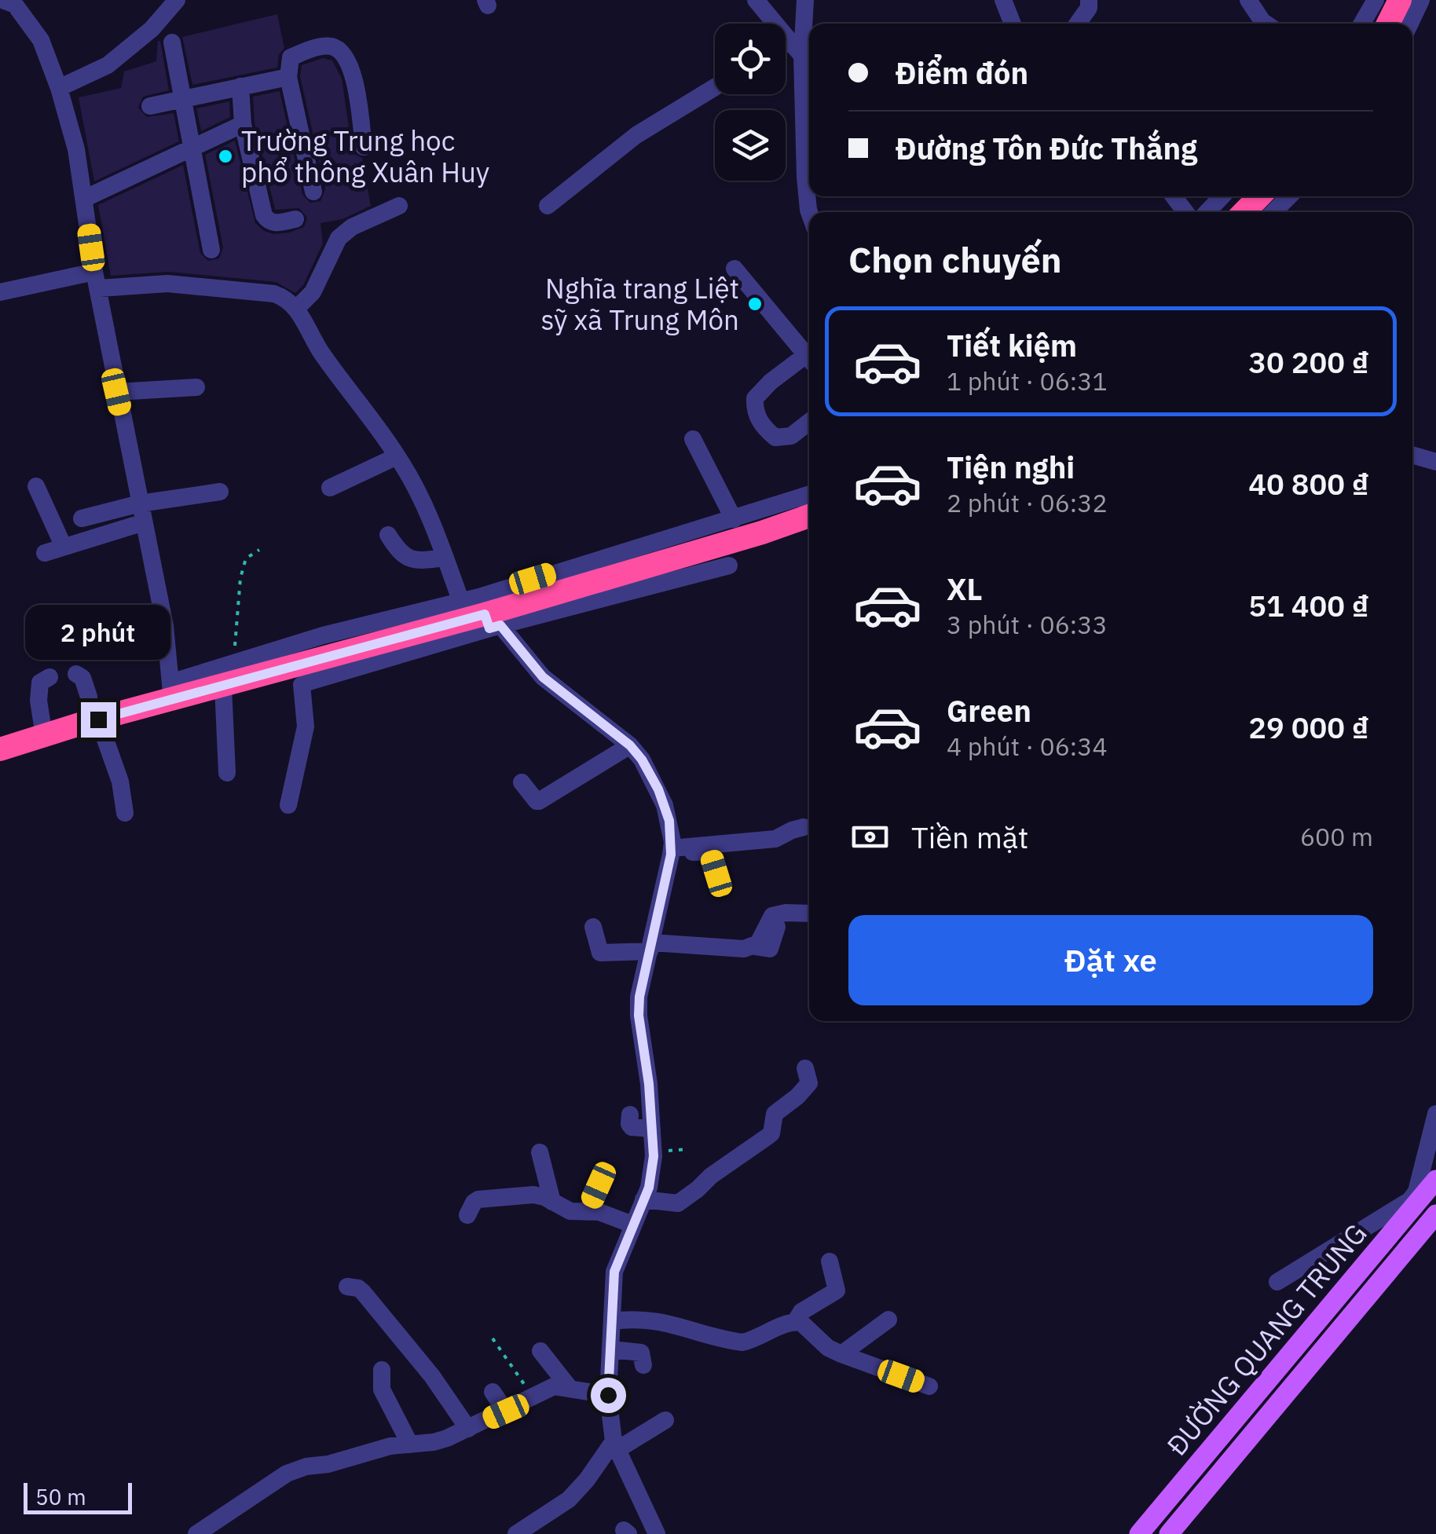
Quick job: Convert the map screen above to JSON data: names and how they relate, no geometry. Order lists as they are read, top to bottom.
{
  "streets": {
    "main road": ["ĐƯỜNG QUANG TRUNG"]
  },
  "places": ["Trường Trung học phổ thông Xuân Huy", "Nghĩa trang Liệt sỹ xã Trung Môn"],
  "scale_bar": "50 m",
  "page": {
    "banner": ["Điểm đón", "Đường Tôn Đức Thắng"],
    "heading": "Chọn chuyến",
    "list": [
      {
        "name": "Tiết kiệm",
        "note": "1 phút · 06:31",
        "value": "30 200 ₫"
      },
      {
        "name": "Tiện nghi",
        "note": "2 phút · 06:32",
        "value": "40 800 ₫"
      },
      {
        "name": "XL",
        "note": "3 phút · 06:33",
        "value": "51 400 ₫"
      },
      {
        "name": "Green",
        "note": "4 phút · 06:34",
        "value": "29 000 ₫"
      }
    ],
    "bubble": "2 phút",
    "pay": ["Tiền mặt", "600 m"],
    "buttons": "Đặt xe",
    "scale": "50 m"
  }
}
